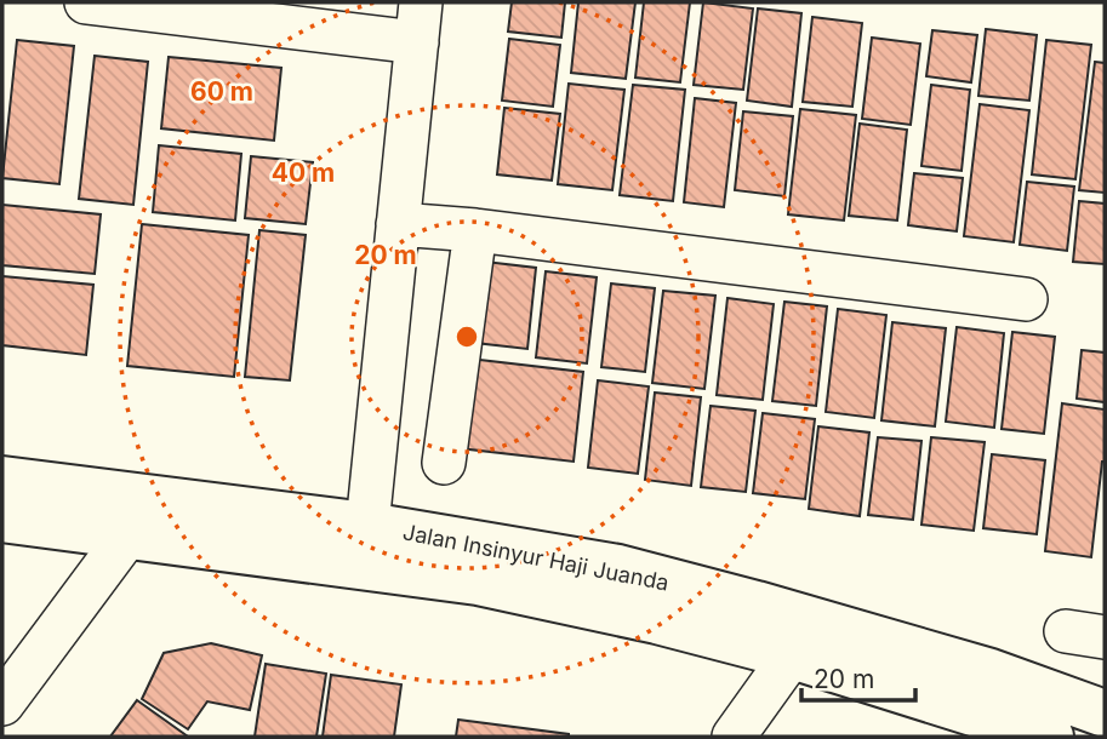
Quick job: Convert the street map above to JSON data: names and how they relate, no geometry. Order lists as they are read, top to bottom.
{
  "streets": {
    "main road": ["Jalan Insinyur Haji Juanda"]
  },
  "scale_bar": "20 m",
  "rings": ["60 m", "40 m", "20 m"]
}
